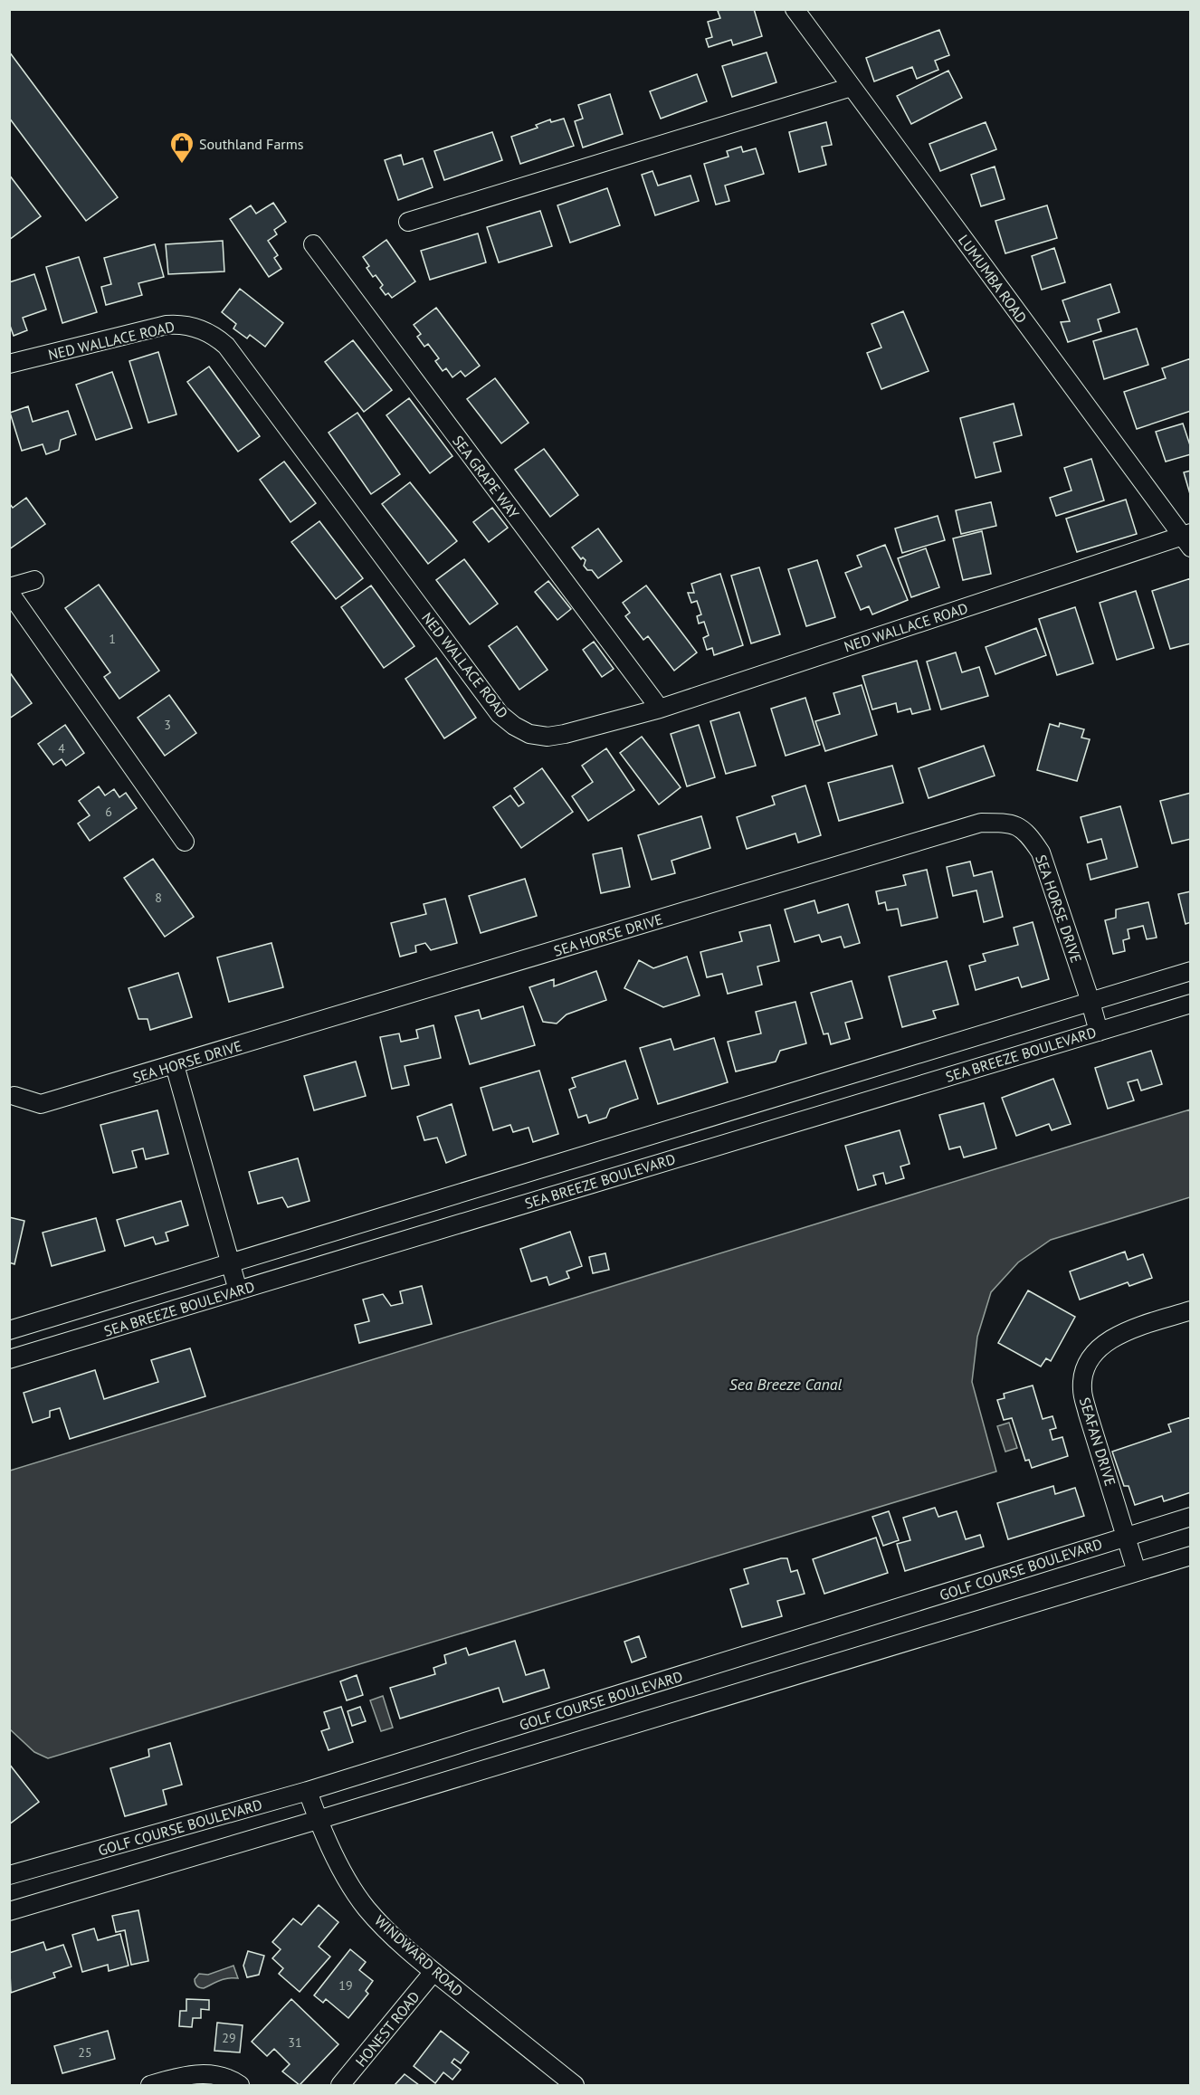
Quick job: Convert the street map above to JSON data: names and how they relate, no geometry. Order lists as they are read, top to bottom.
{
  "streets": {
    "street": [
      "LUMUMBA ROAD",
      "NED WALLACE ROAD",
      "SEA GRAPE WAY",
      "SEA HORSE DRIVE",
      "SEA BREEZE BOULEVARD",
      "SEAFAN DRIVE",
      "GOLF COURSE BOULEVARD",
      "WINDWARD ROAD",
      "HONEST ROAD"
    ]
  },
  "crossings": [
    ["LUMUMBA ROAD", "NED WALLACE ROAD"],
    ["NED WALLACE ROAD", "SEA GRAPE WAY"],
    ["SEA HORSE DRIVE", "SEA BREEZE BOULEVARD"],
    ["SEAFAN DRIVE", "GOLF COURSE BOULEVARD"],
    ["GOLF COURSE BOULEVARD", "WINDWARD ROAD"],
    ["WINDWARD ROAD", "HONEST ROAD"]
  ],
  "water": ["Sea Breeze Canal"],
  "places": {
    "shop": ["Southland Farms"]
  },
  "house_numbers": [
    "1",
    "3",
    "4",
    "6",
    "8",
    "19",
    "29",
    "31",
    "25"
  ]
}
